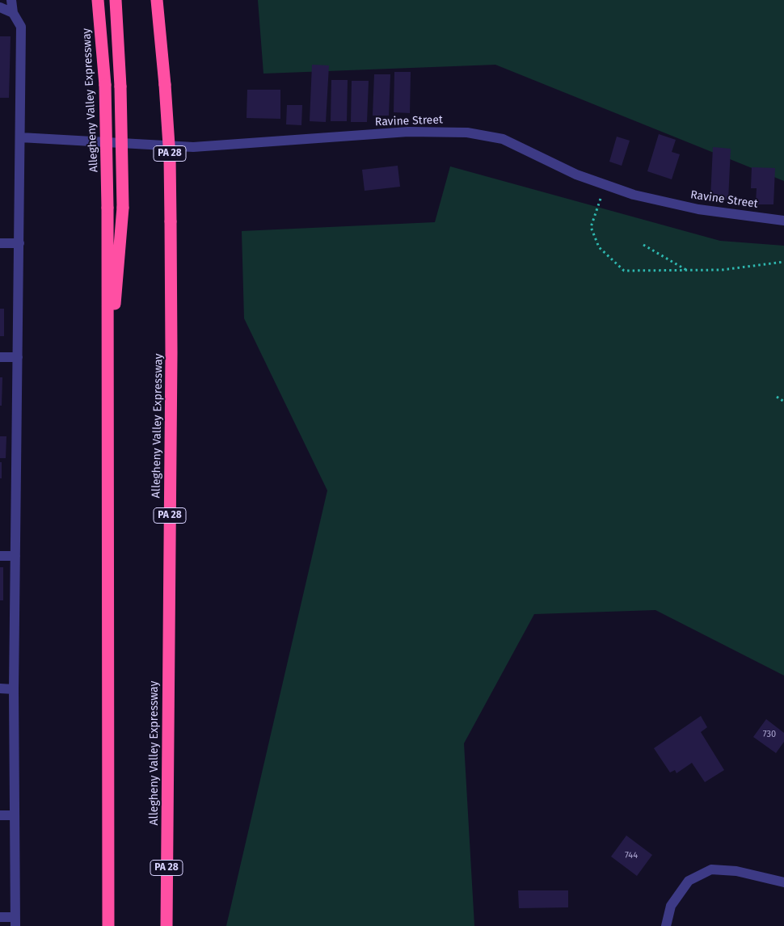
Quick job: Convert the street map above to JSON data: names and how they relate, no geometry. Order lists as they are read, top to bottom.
{
  "streets": {
    "highway": ["Allegheny Valley Expressway", "PA 28"],
    "street": ["Ravine Street"]
  },
  "house_numbers": ["730", "744"]
}
